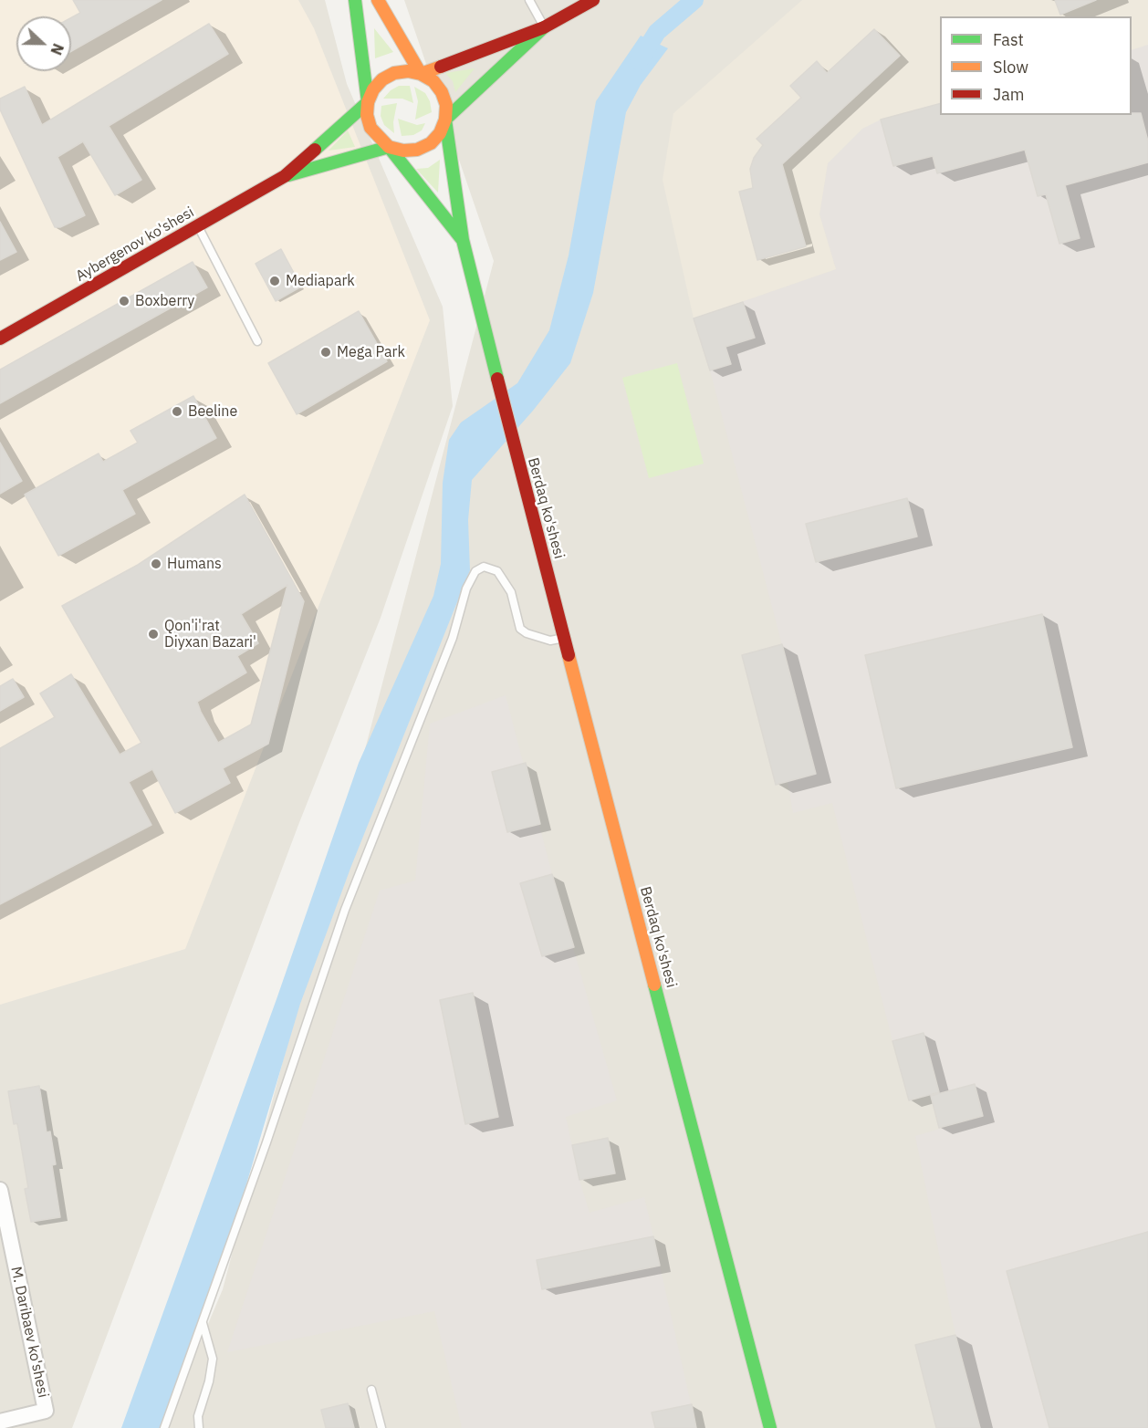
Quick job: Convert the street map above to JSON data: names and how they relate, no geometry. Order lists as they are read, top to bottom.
{
  "streets": {
    "main road": ["Aybergenov ko'shesi", "Berdaq ko'shesi"],
    "street": ["M. Daribaev ko'shesi"]
  },
  "crossings": [
    ["Aybergenov ko'shesi", "Berdaq ko'shesi"]
  ],
  "places": [
    "Mediapark",
    "Boxberry",
    "Mega Park",
    "Beeline",
    "Humans",
    "Qon'i'rat Diyxan Bazari'"
  ],
  "legend": ["Fast", "Slow", "Jam"],
  "north": "right"
}
